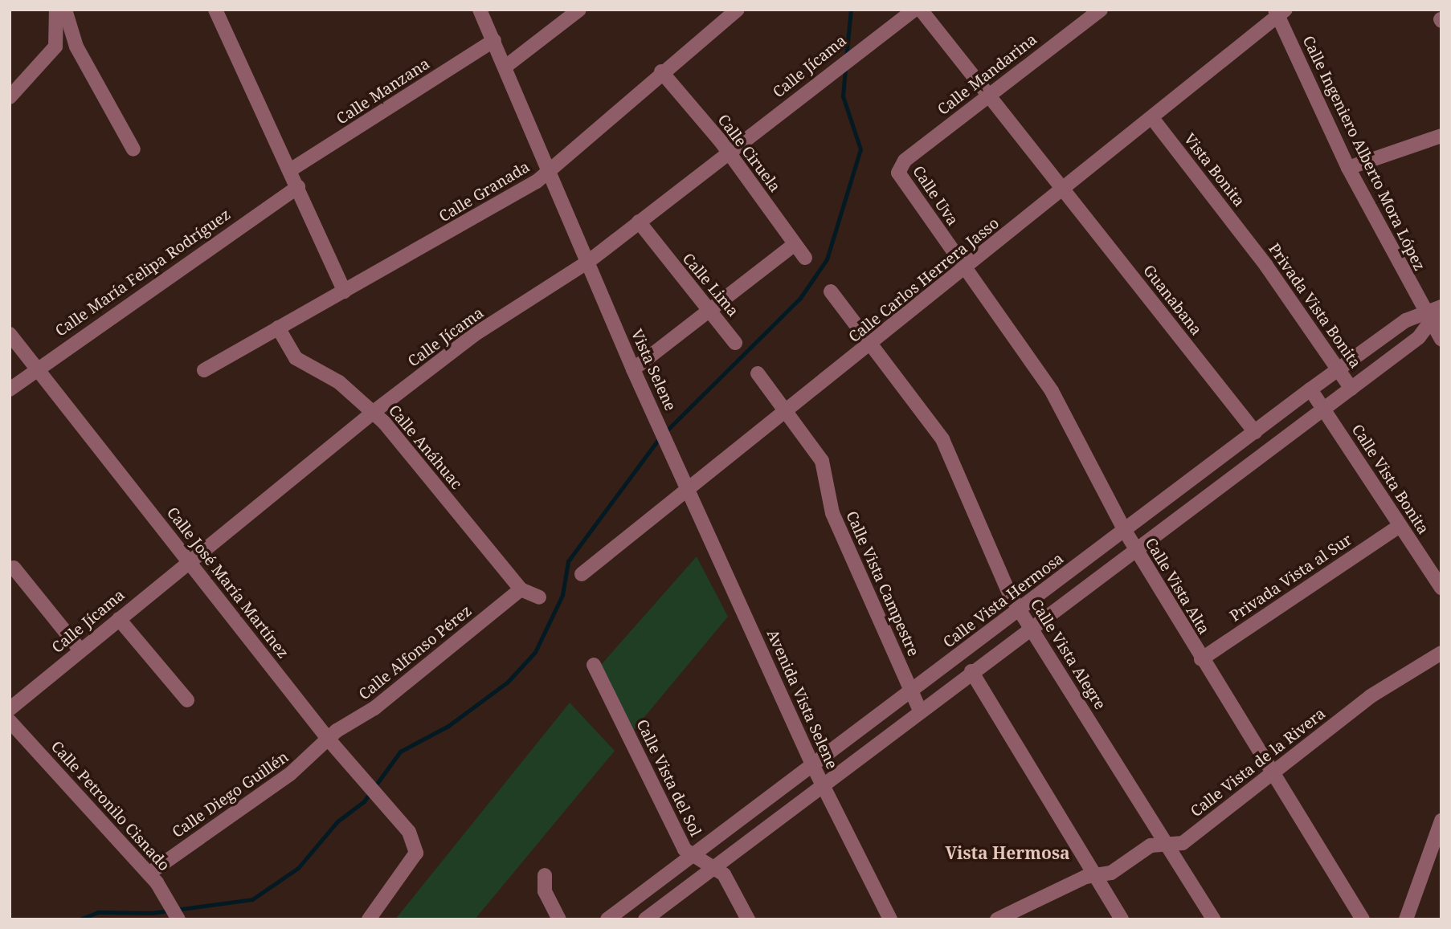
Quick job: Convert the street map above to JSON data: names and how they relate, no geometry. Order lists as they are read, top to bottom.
{
  "streets": {
    "street": [
      "Calle Jícama",
      "Calle Mandarina",
      "Calle Manzana",
      "Calle Ciruela",
      "Calle Ingeniero Alberto Mora López",
      "Vista Bonita",
      "Calle Granada",
      "Calle Uva",
      "Calle María Felipa Rodríguez",
      "Calle Carlos Herrera Jasso",
      "Calle Lima",
      "Guanabana",
      "Privada Vista Bonita",
      "Vista Selene",
      "Calle Anáhuac",
      "Calle Vista Bonita",
      "Privada Vista al Sur",
      "Calle José María Martínez",
      "Calle Vista Campestre",
      "Calle Vista Alta",
      "Calle Vista Hermosa",
      "Calle Alfonso Pérez",
      "Calle Vista Alegre",
      "Avenida Vista Selene",
      "Calle Vista de la Rivera",
      "Calle Vista del Sol",
      "Calle Diego Guillén",
      "Calle Petronilo Cisnado"
    ]
  },
  "crossings": [
    ["Calle Jícama", "Calle Ciruela"],
    ["Calle Jícama", "Calle Lima"],
    ["Calle Jícama", "Vista Selene"],
    ["Calle Jícama", "Calle Anáhuac"],
    ["Calle Jícama", "Calle José María Martínez"],
    ["Calle Mandarina", "Calle Uva"],
    ["Calle Mandarina", "Guanabana"],
    ["Calle Manzana", "Vista Selene"],
    ["Calle Ciruela", "Calle Granada"],
    ["Calle Ingeniero Alberto Mora López", "Calle Carlos Herrera Jasso"],
    ["Calle Ingeniero Alberto Mora López", "Calle Vista Hermosa"],
    ["Vista Bonita", "Calle Carlos Herrera Jasso"],
    ["Vista Bonita", "Privada Vista Bonita"],
    ["Calle Granada", "Vista Selene"],
    ["Calle Granada", "Calle Anáhuac"],
    ["Calle Uva", "Calle Carlos Herrera Jasso"],
    ["Calle Uva", "Calle Vista Alta"],
    ["Calle María Felipa Rodríguez", "Calle José María Martínez"],
    ["Calle Carlos Herrera Jasso", "Guanabana"],
    ["Calle Carlos Herrera Jasso", "Vista Selene"],
    ["Calle Carlos Herrera Jasso", "Calle Vista Campestre"],
    ["Calle Carlos Herrera Jasso", "Calle Vista Alta"],
    ["Calle Carlos Herrera Jasso", "Calle Vista Alegre"],
    ["Calle Carlos Herrera Jasso", "Avenida Vista Selene"],
    ["Guanabana", "Calle Vista Hermosa"],
    ["Privada Vista Bonita", "Calle Vista Hermosa"],
    ["Vista Selene", "Avenida Vista Selene"],
    ["Calle Anáhuac", "Calle Alfonso Pérez"],
    ["Calle Vista Bonita", "Privada Vista al Sur"],
    ["Calle Vista Bonita", "Calle Vista Hermosa"],
    ["Privada Vista al Sur", "Calle Vista Alta"],
    ["Calle José María Martínez", "Calle Alfonso Pérez"],
    ["Calle José María Martínez", "Calle Diego Guillén"],
    ["Calle Vista Campestre", "Calle Vista Hermosa"],
    ["Calle Vista Alta", "Calle Vista Hermosa"],
    ["Calle Vista Alta", "Calle Vista de la Rivera"],
    ["Calle Vista Hermosa", "Calle Vista Alegre"],
    ["Calle Vista Hermosa", "Avenida Vista Selene"],
    ["Calle Vista Hermosa", "Calle Vista del Sol"],
    ["Calle Alfonso Pérez", "Calle Diego Guillén"],
    ["Calle Vista Alegre", "Calle Vista de la Rivera"],
    ["Calle Diego Guillén", "Calle Petronilo Cisnado"]
  ],
  "districts": ["Vista Hermosa"]
}
